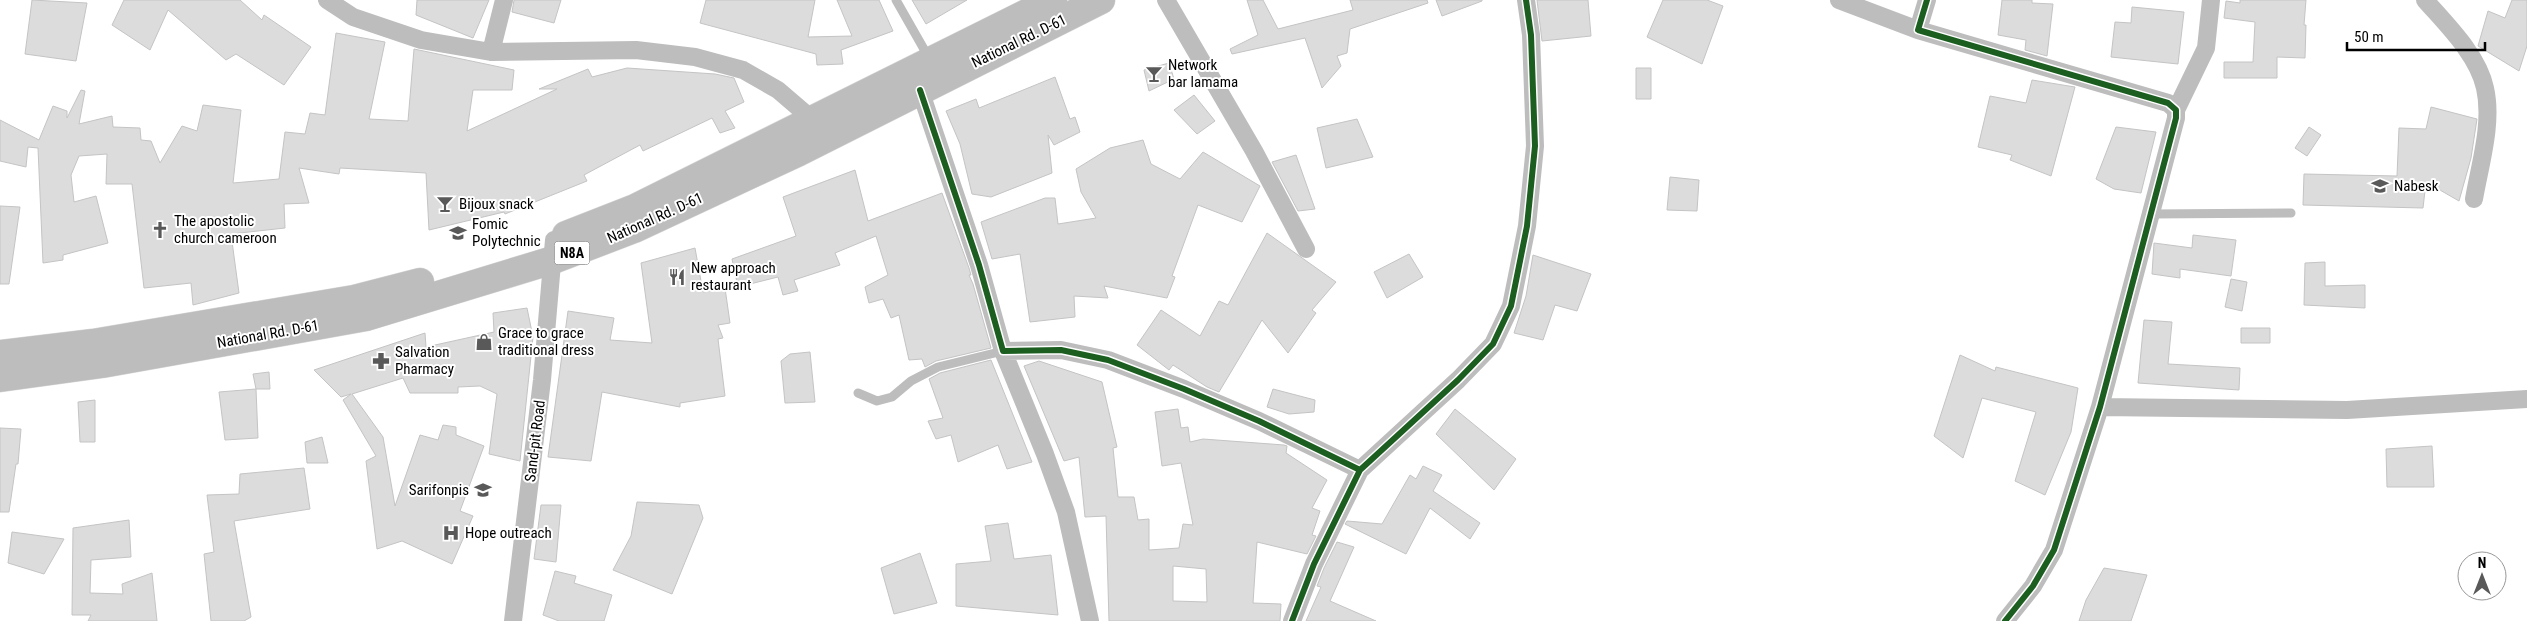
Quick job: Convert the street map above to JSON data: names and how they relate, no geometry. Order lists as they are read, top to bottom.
{
  "streets": {
    "highway": ["National Rd. D-61", "N8A"],
    "street": ["Sand-pit Road"]
  },
  "crossings": [
    ["National Rd. D-61", "Sand-pit Road"]
  ],
  "places": {
    "bar": ["Network bar lamama", "Bijoux snack"],
    "school or university": ["Nabesk", "Fomic Polytechnic", "Sarifonpis"],
    "church": ["The apostolic church cameroon"],
    "restaurant": ["New approach restaurant"],
    "shop": ["Grace to grace traditional dress"],
    "pharmacy": ["Salvation Pharmacy"],
    "hospital": ["Hope outreach"]
  },
  "scale_bar": "50 m",
  "north": "top"
}
